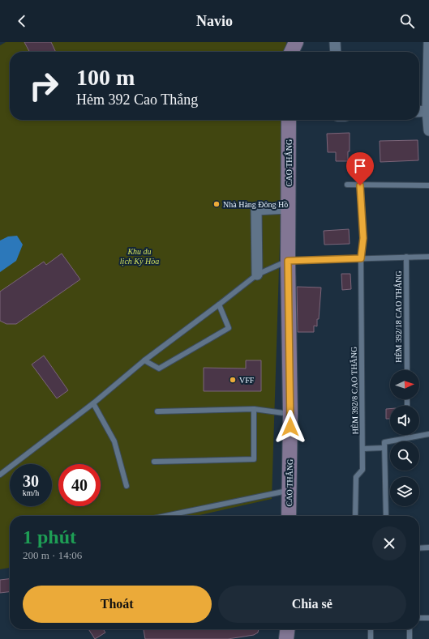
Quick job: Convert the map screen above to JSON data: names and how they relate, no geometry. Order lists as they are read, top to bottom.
{
  "streets": {
    "street": ["CAO THẮNG"],
    "lane": ["HẺM 392/18 CAO THẮNG", "HẺM 392/8 CAO THẮNG"]
  },
  "parks": ["Khu du lịch Kỳ Hòa"],
  "places": ["Nhà Hàng Đông Hồ", "VFF"],
  "north": "right",
  "page": {
    "header": "Navio",
    "turn": ["100 m", "Hẻm 392 Cao Thắng"],
    "speed": "30 km/h",
    "limit": "40",
    "heading": ["1 phút", "200 m · 14:06"],
    "buttons": ["Thoát", "Chia sẻ"]
  }
}
